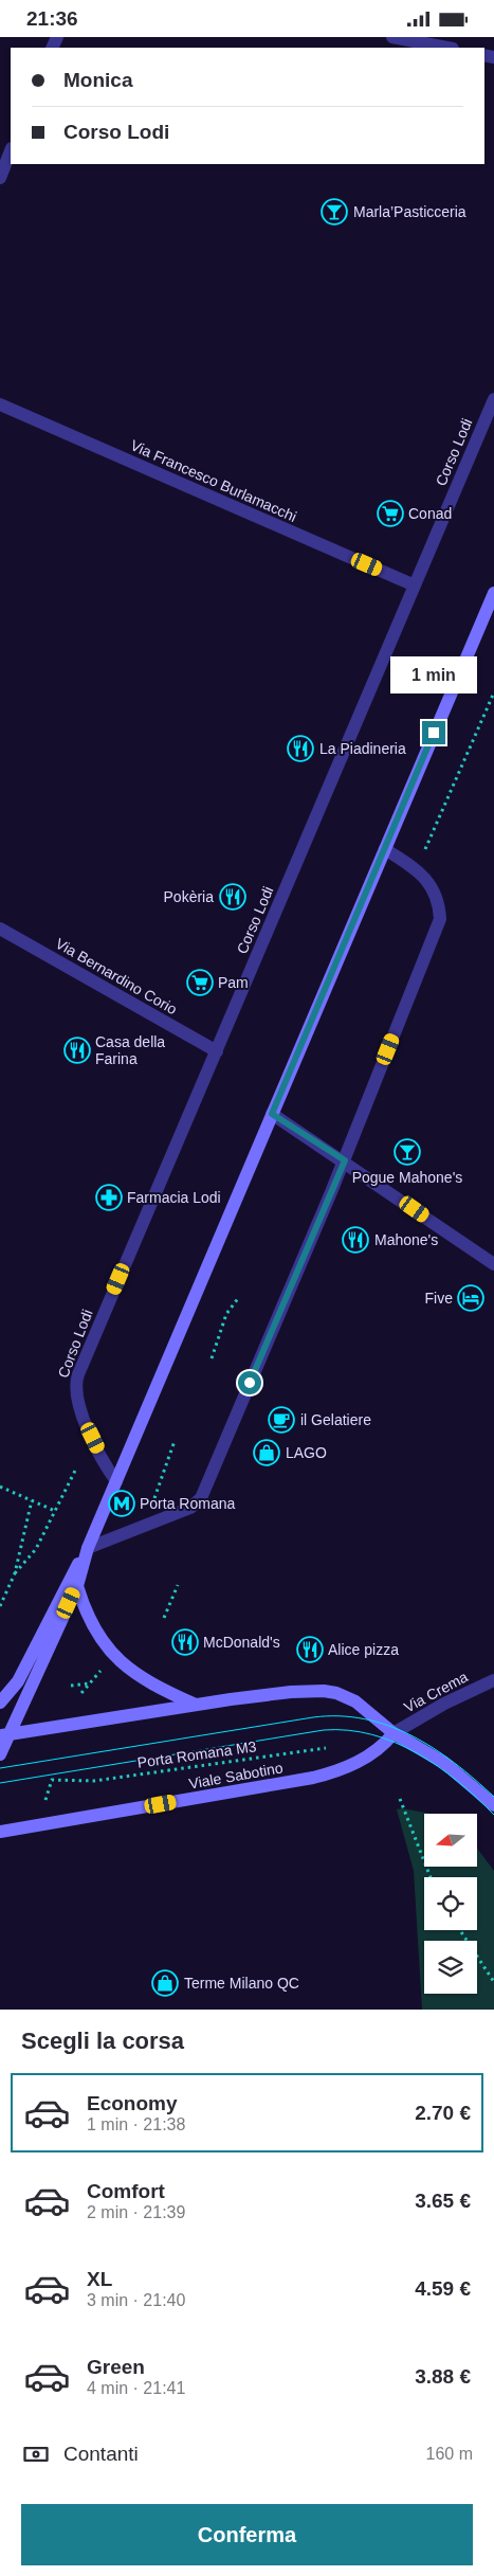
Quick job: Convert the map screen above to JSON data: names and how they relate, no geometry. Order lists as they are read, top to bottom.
{
  "streets": {
    "main road": ["Viale Sabotino"],
    "street": [
      "Corso Lodi",
      "Via Francesco Burlamacchi",
      "Via Bernardino Corio",
      "Via Crema"
    ],
    "path": ["Porta Romana M3"]
  },
  "crossings": [
    ["Corso Lodi", "Via Francesco Burlamacchi"],
    ["Corso Lodi", "Via Bernardino Corio"],
    ["Via Crema", "Viale Sabotino"]
  ],
  "places": {
    "bar": ["Marla’Pasticceria", "Pogue Mahone's"],
    "supermarket": ["Conad", "Pam"],
    "restaurant": [
      "La Piadineria",
      "Pokèria",
      "Casa della Farina",
      "Mahone's",
      "McDonald's",
      "Alice pizza"
    ],
    "pharmacy": ["Farmacia Lodi"],
    "hotel": ["Five"],
    "cafe": ["il Gelatiere"],
    "shop": ["LAGO", "Terme Milano QC"],
    "metro station": ["Porta Romana"]
  },
  "north": "left",
  "page": {
    "status": "21:36",
    "banner": ["Monica", "Corso Lodi"],
    "bubble": "1 min",
    "heading": "Scegli la corsa",
    "list": [
      {
        "name": "Economy",
        "note": "1 min · 21:38",
        "value": "2.70 €"
      },
      {
        "name": "Comfort",
        "note": "2 min · 21:39",
        "value": "3.65 €"
      },
      {
        "name": "XL",
        "note": "3 min · 21:40",
        "value": "4.59 €"
      },
      {
        "name": "Green",
        "note": "4 min · 21:41",
        "value": "3.88 €"
      }
    ],
    "pay": ["Contanti", "160 m"],
    "buttons": "Conferma"
  }
}
